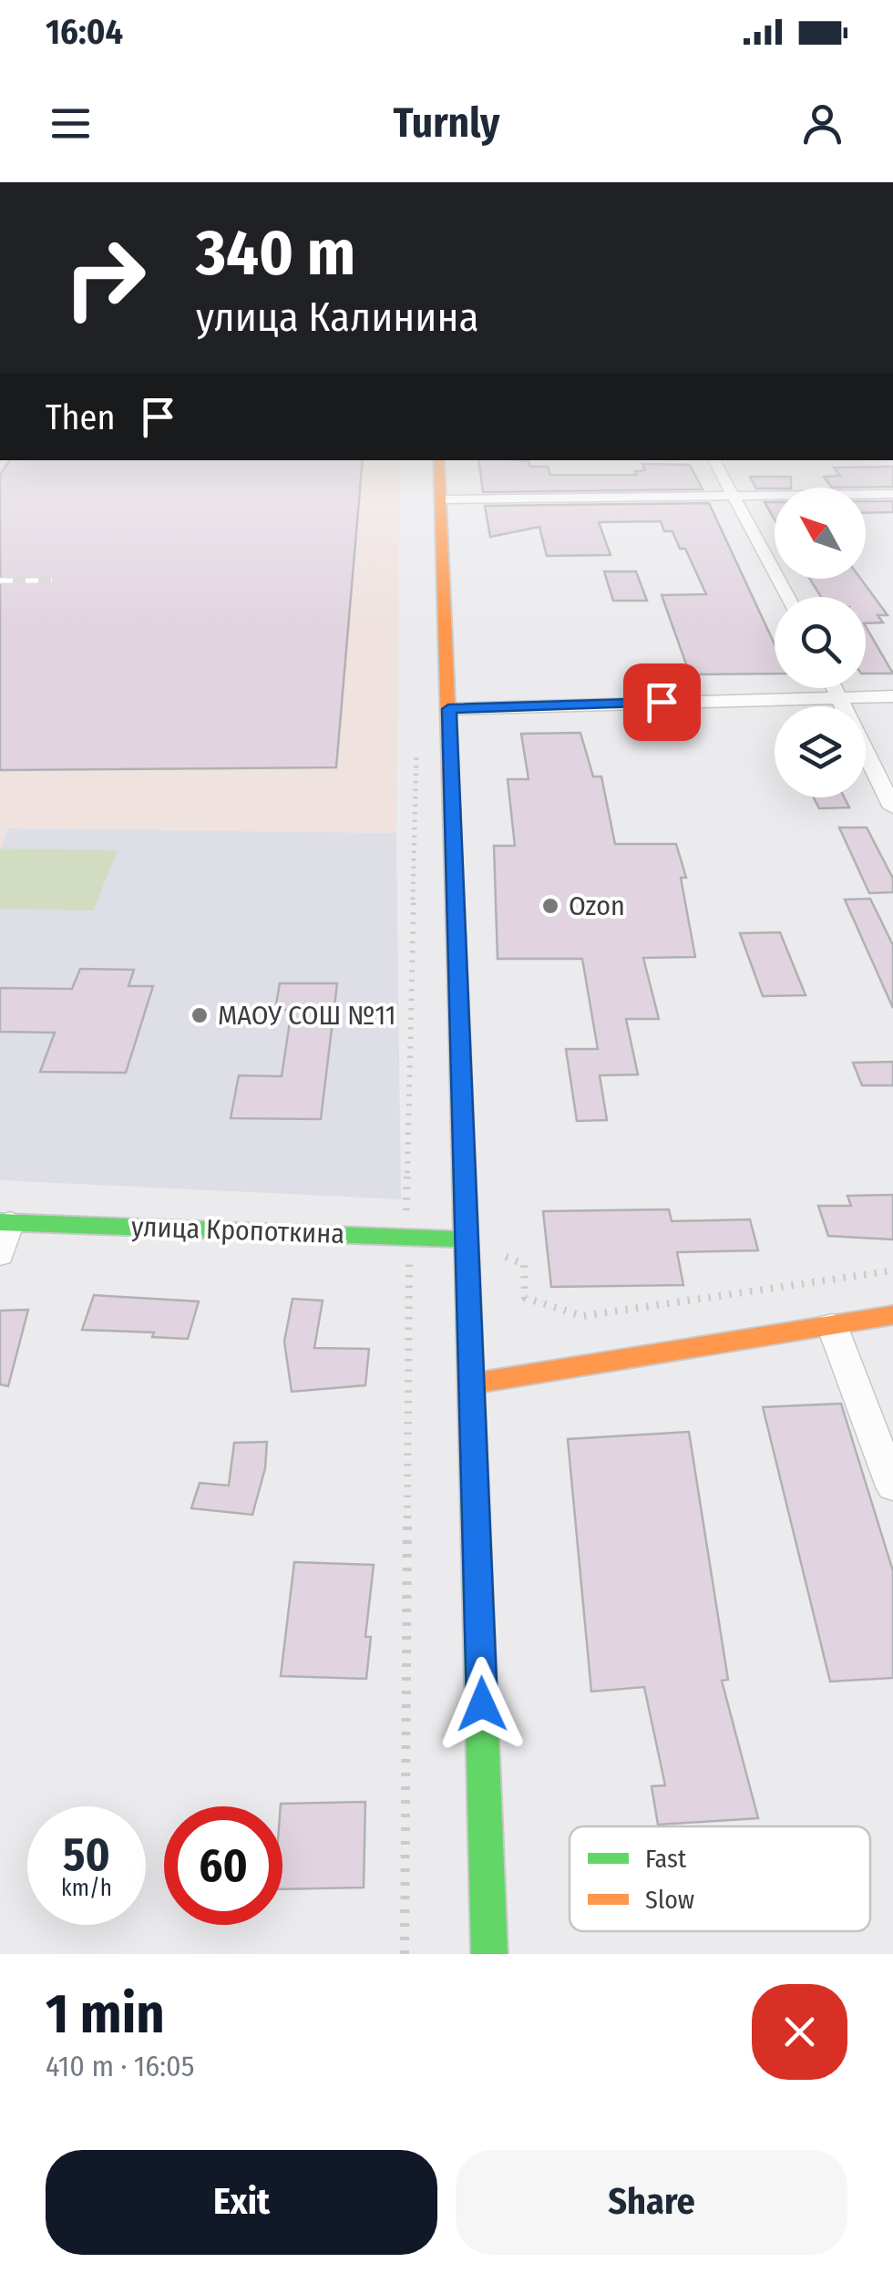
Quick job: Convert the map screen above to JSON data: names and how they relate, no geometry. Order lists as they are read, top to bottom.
{
  "streets": {
    "main road": ["улица Кропоткина"]
  },
  "places": ["Ozon", "МАОУ СОШ №11"],
  "legend": ["Fast", "Slow"],
  "north": "top left",
  "page": {
    "status": "16:04",
    "header": "Turnly",
    "turn": ["340 m", "улица Калинина"],
    "then": "Then",
    "speed": "50 km/h",
    "limit": "60",
    "heading": ["1 min", "410 m · 16:05"],
    "buttons": ["Exit", "Share"]
  }
}
